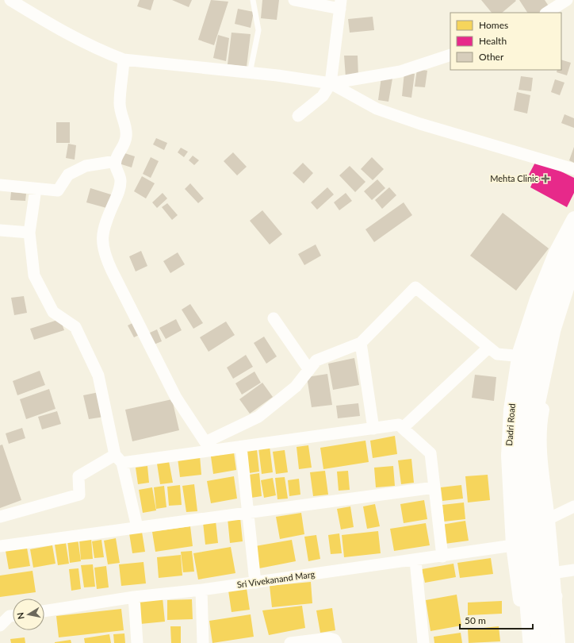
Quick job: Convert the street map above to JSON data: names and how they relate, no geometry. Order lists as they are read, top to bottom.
{
  "streets": {
    "street": ["Dadri Road", "Sri Vivekanand Marg"]
  },
  "crossings": [
    ["Dadri Road", "Sri Vivekanand Marg"]
  ],
  "places": {
    "health": ["Mehta Clinic"]
  },
  "legend": ["Homes", "Health", "Other"],
  "scale_bar": "50 m",
  "north": "left"
}
